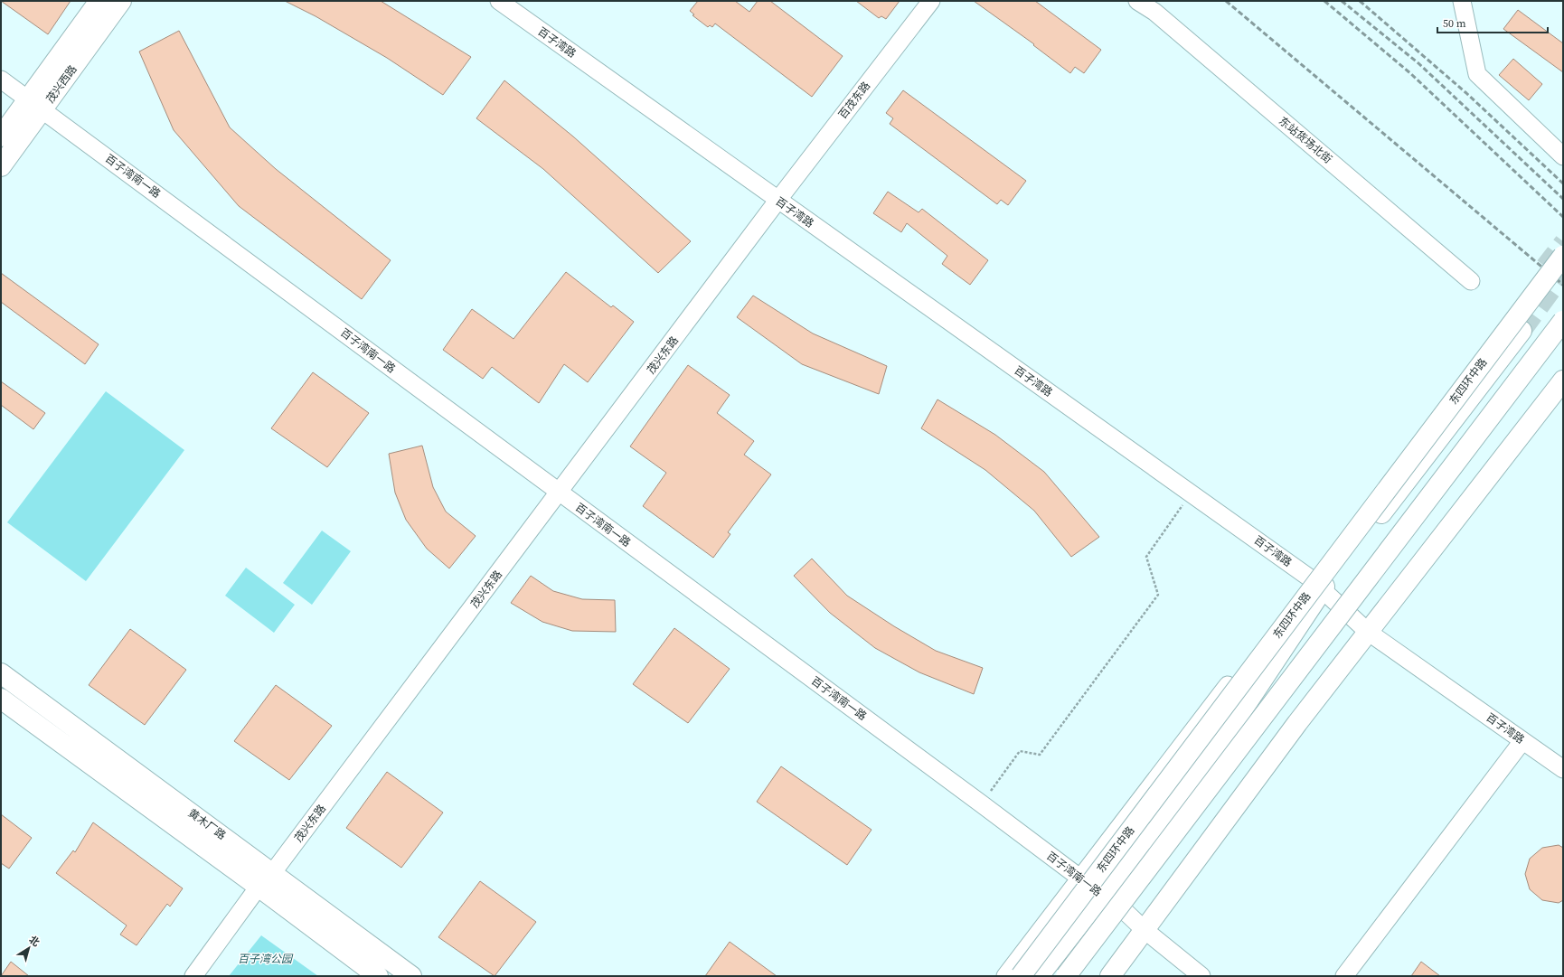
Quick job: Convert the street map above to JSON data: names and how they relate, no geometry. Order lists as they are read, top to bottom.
{
  "streets": {
    "main road": ["茂兴西路", "东四环中路", "黄木厂路"],
    "street": [
      "百子湾路",
      "百茂东路",
      "东站货场北街",
      "百子湾南一路",
      "茂兴东路"
    ]
  },
  "crossings": [
    ["百子湾路", "百茂东路"],
    ["百子湾路", "茂兴东路"],
    ["百子湾路", "东四环中路"],
    ["茂兴西路", "百子湾南一路"],
    ["百茂东路", "茂兴东路"],
    ["百子湾南一路", "茂兴东路"],
    ["百子湾南一路", "东四环中路"],
    ["茂兴东路", "黄木厂路"]
  ],
  "parks": ["百子湾公园"],
  "scale_bar": "50 m",
  "north": "top right"
}
